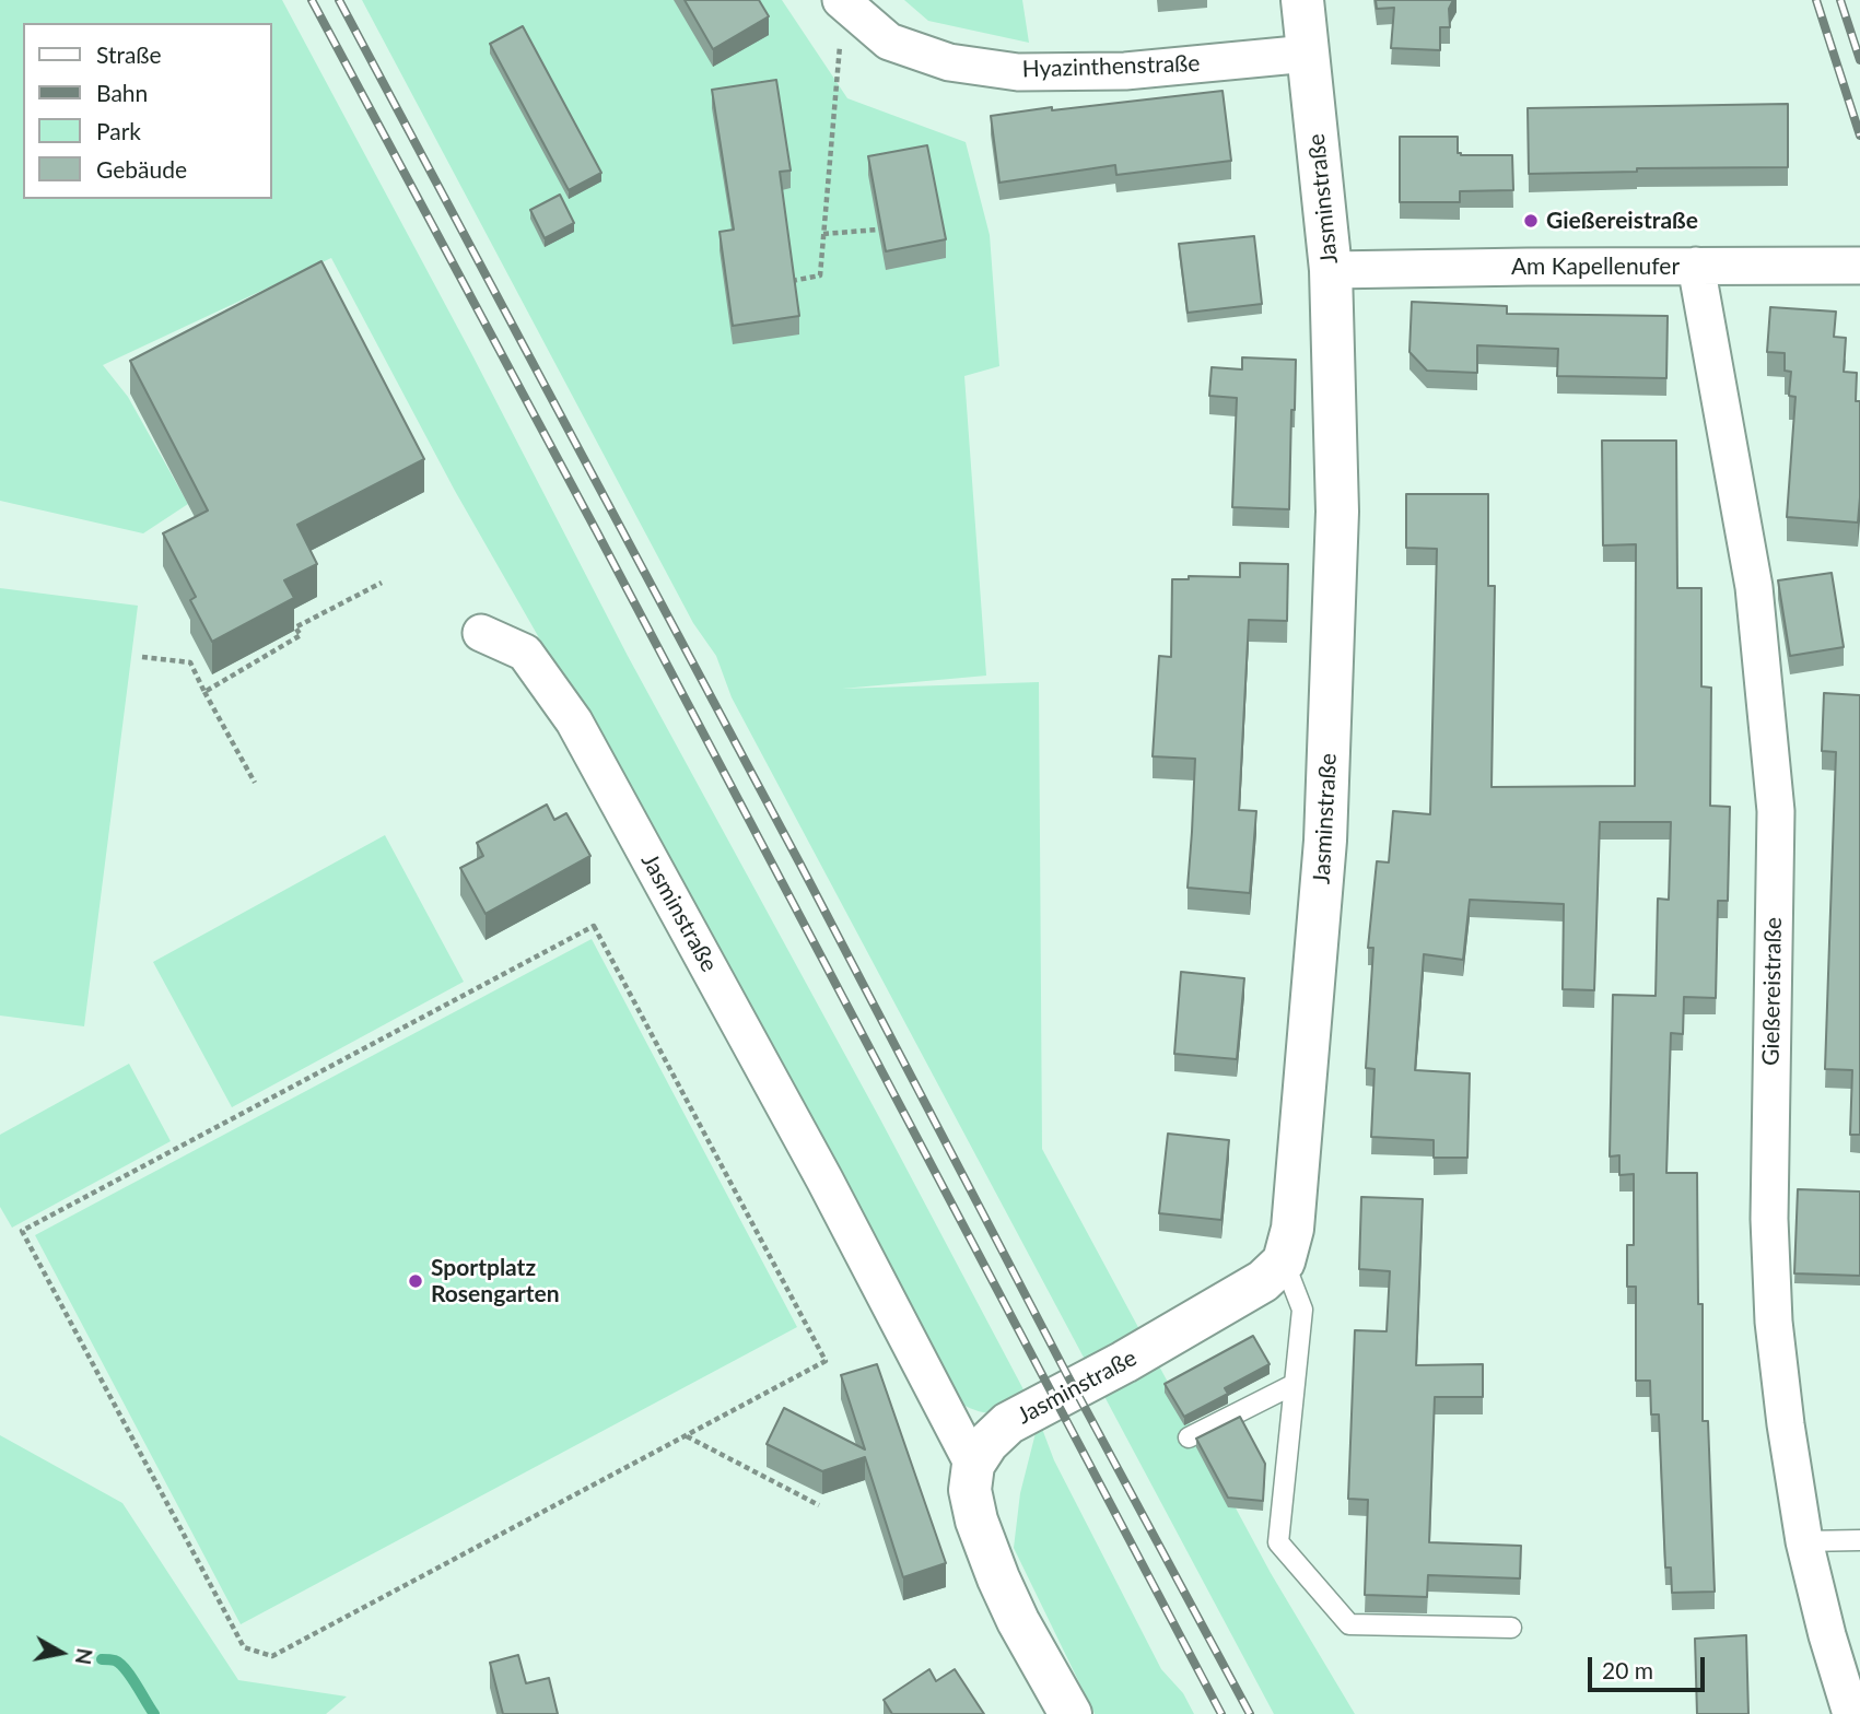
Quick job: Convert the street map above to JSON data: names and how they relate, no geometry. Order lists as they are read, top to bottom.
{
  "streets": {
    "street": [
      "Hyazinthenstraße",
      "Jasminstraße",
      "Am Kapellenufer",
      "Gießereistraße"
    ]
  },
  "crossings": [
    ["Hyazinthenstraße", "Jasminstraße"],
    ["Jasminstraße", "Am Kapellenufer"],
    ["Am Kapellenufer", "Gießereistraße"]
  ],
  "places": ["Gießereistraße", "Sportplatz Rosengarten"],
  "legend": [
    "Straße",
    "Bahn",
    "Park",
    "Gebäude"
  ],
  "scale_bar": "20 m",
  "north": "right"
}
